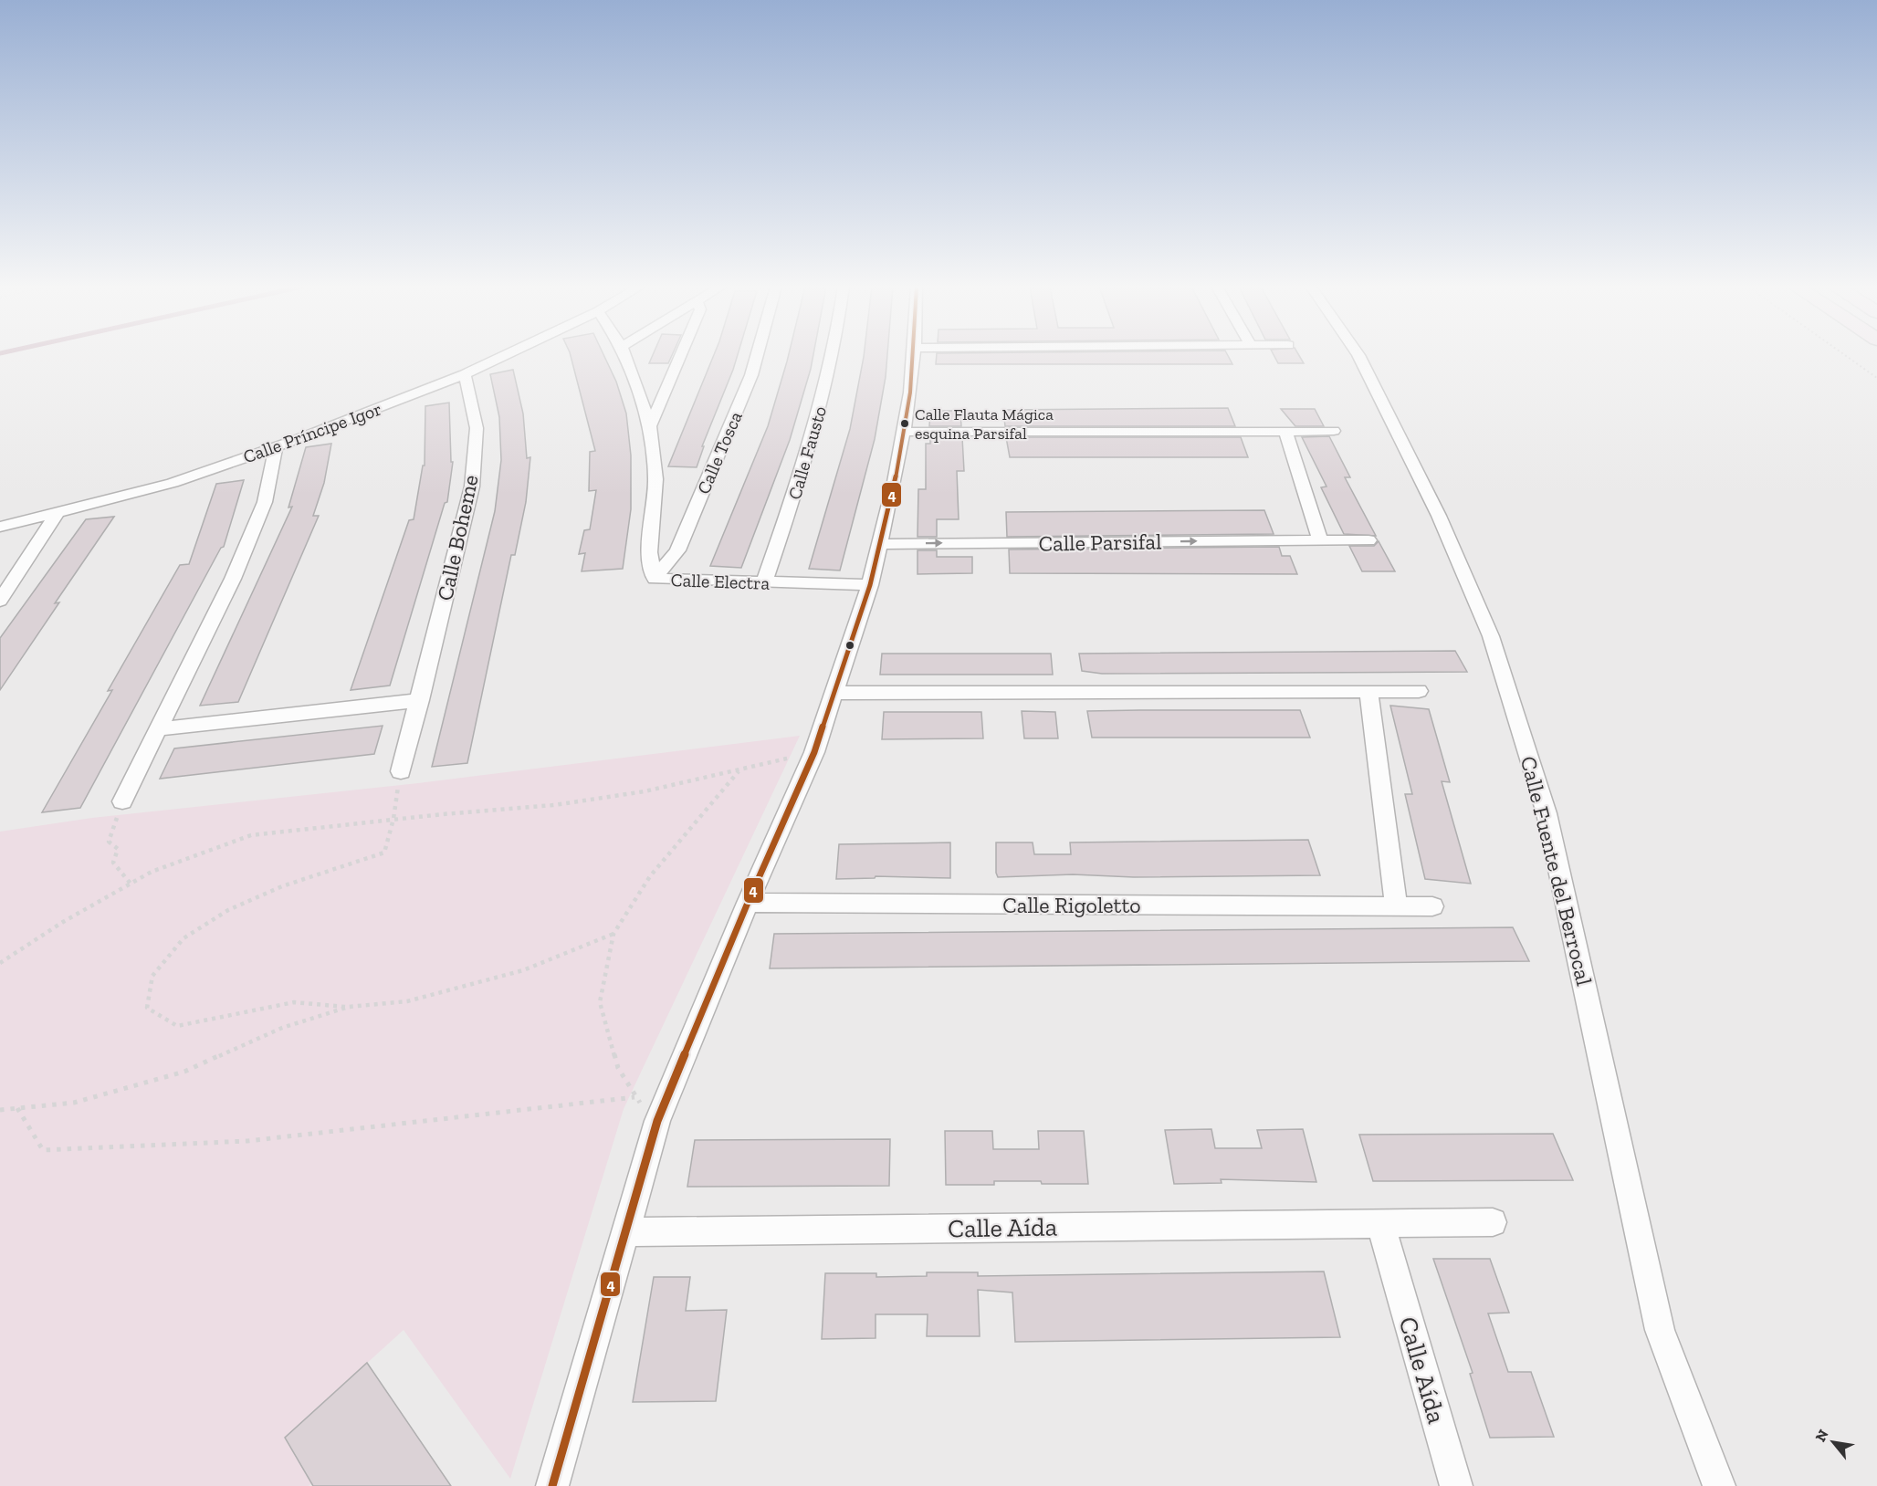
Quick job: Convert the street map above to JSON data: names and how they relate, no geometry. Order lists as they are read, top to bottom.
{
  "streets": {
    "street": [
      "Calle Príncipe Igor",
      "Calle Tosca",
      "Calle Fausto",
      "Calle Boheme",
      "Calle Parsifal",
      "Calle Electra",
      "Calle Fuente del Berrocal",
      "Calle Rigoletto",
      "Calle Aída"
    ]
  },
  "crossings": [
    ["Calle Príncipe Igor", "Calle Boheme"],
    ["Calle Tosca", "Calle Electra"],
    ["Calle Fausto", "Calle Electra"]
  ],
  "places": ["Calle Flauta Mágica esquina Parsifal"],
  "lines": ["transit line 4"],
  "north": "top left"
}
